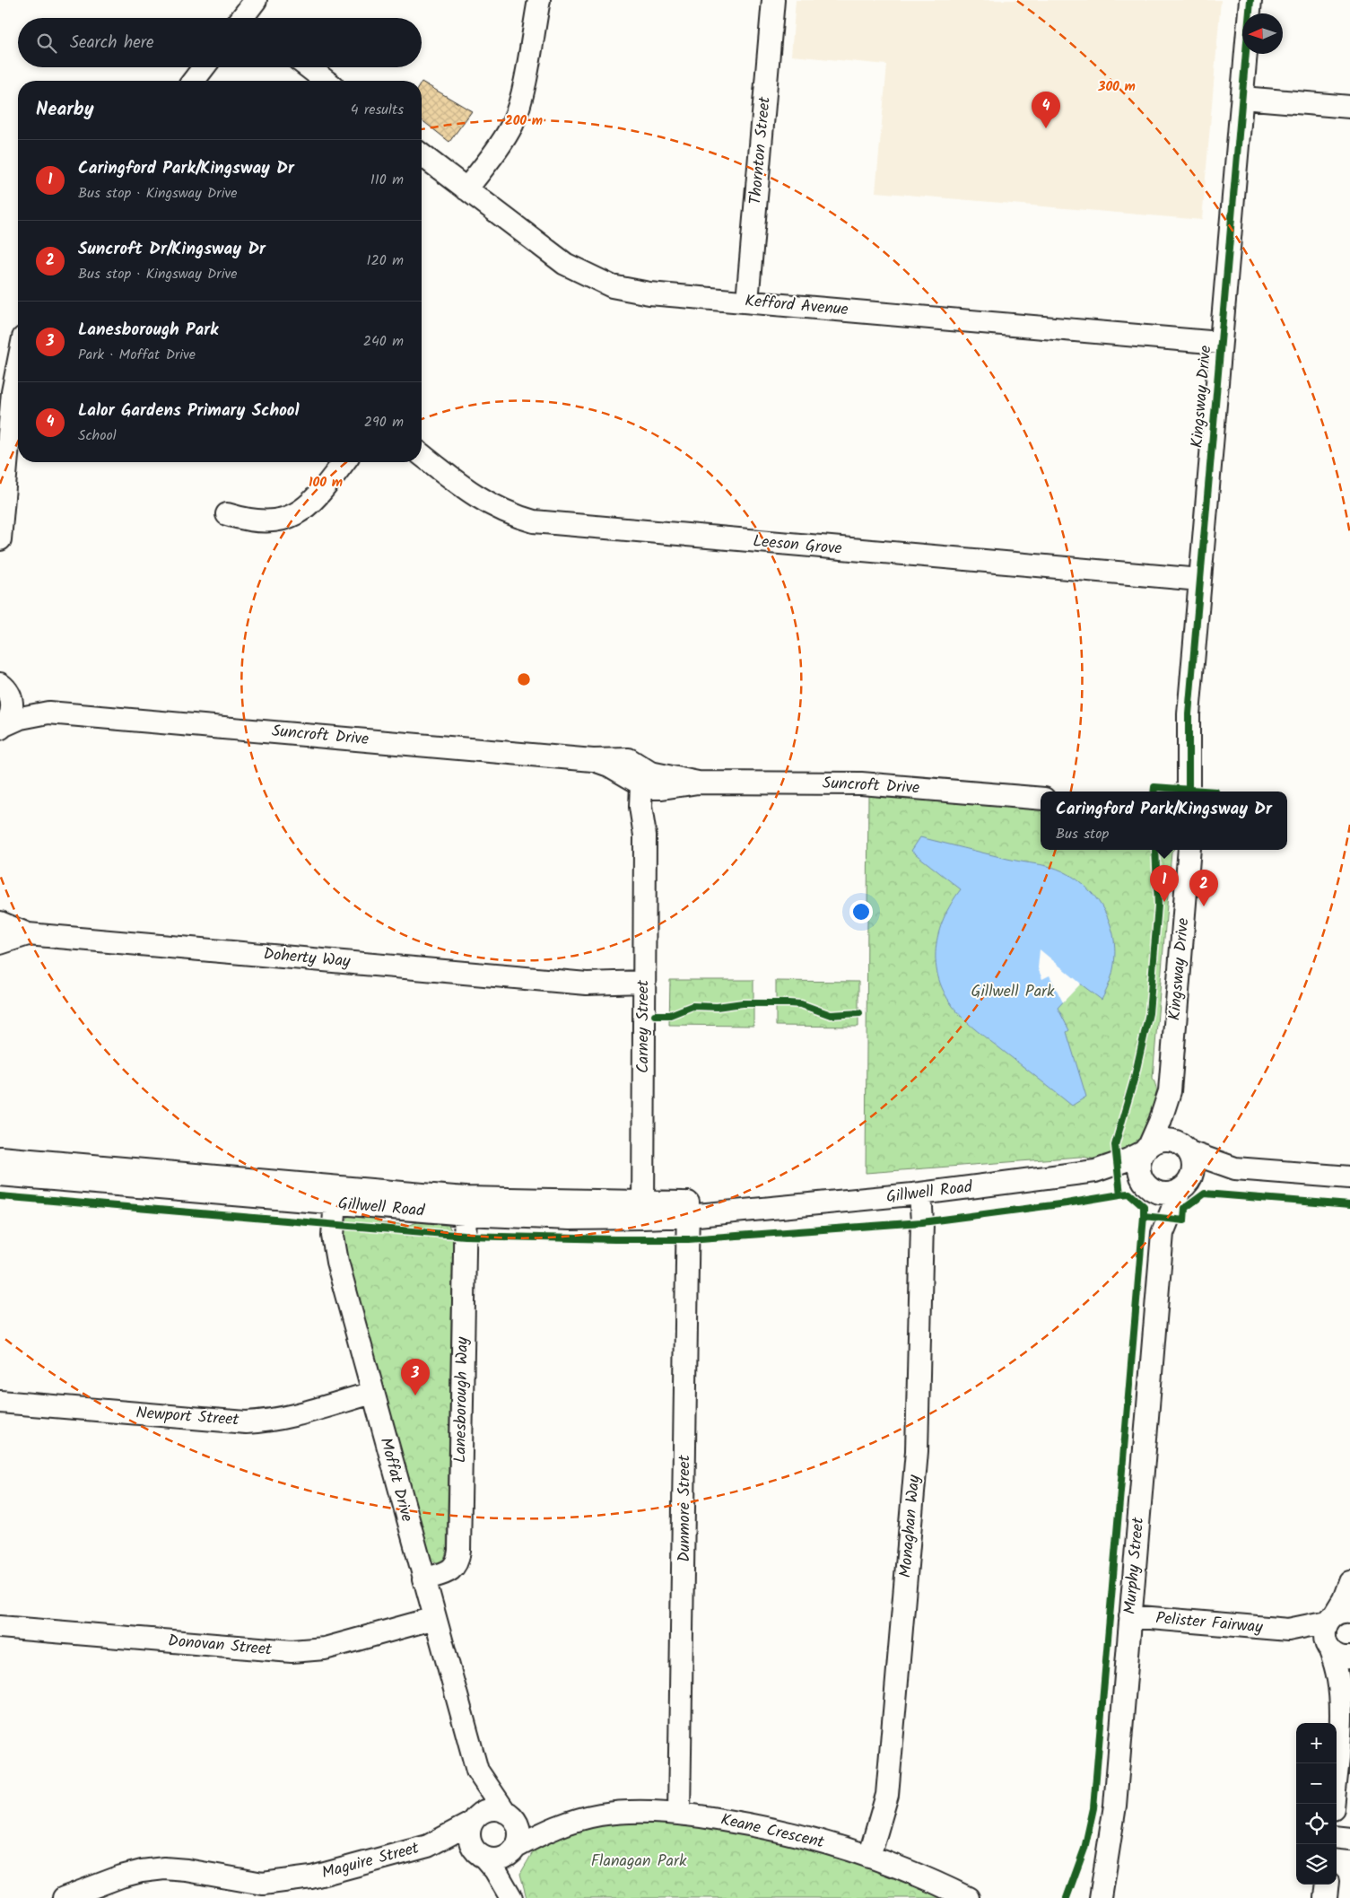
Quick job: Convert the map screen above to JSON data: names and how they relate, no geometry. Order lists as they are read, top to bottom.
{
  "streets": {
    "street": [
      "Thornton Street",
      "Kefford Avenue",
      "Kingsway Drive",
      "Leeson Grove",
      "Suncroft Drive",
      "Doherty Way",
      "Carney Street",
      "Gillwell Road",
      "Lanesborough Way",
      "Newport Street",
      "Moffat Drive",
      "Dunmore Street",
      "Monaghan Way",
      "Murphy Street",
      "Pelister Fairway",
      "Donovan Street",
      "Keane Crescent",
      "Maguire Street"
    ]
  },
  "crossings": [
    ["Thornton Street", "Kefford Avenue"],
    ["Kefford Avenue", "Kingsway Drive"],
    ["Kingsway Drive", "Leeson Grove"],
    ["Kingsway Drive", "Gillwell Road"],
    ["Kingsway Drive", "Murphy Street"],
    ["Suncroft Drive", "Carney Street"],
    ["Doherty Way", "Carney Street"],
    ["Carney Street", "Gillwell Road"],
    ["Gillwell Road", "Lanesborough Way"],
    ["Gillwell Road", "Moffat Drive"],
    ["Gillwell Road", "Dunmore Street"],
    ["Gillwell Road", "Monaghan Way"],
    ["Gillwell Road", "Murphy Street"],
    ["Lanesborough Way", "Moffat Drive"],
    ["Newport Street", "Moffat Drive"],
    ["Moffat Drive", "Donovan Street"],
    ["Moffat Drive", "Keane Crescent"],
    ["Moffat Drive", "Maguire Street"],
    ["Dunmore Street", "Keane Crescent"],
    ["Monaghan Way", "Keane Crescent"],
    ["Murphy Street", "Pelister Fairway"],
    ["Keane Crescent", "Maguire Street"]
  ],
  "parks": ["Gillwell Park", "Flanagan Park"],
  "north": "left",
  "page": {
    "search": "Search here",
    "heading": ["Nearby", "4 results"],
    "pins": [
      "4",
      "1",
      "2",
      "3"
    ],
    "list": [
      {
        "mark": "1",
        "name": "Caringford Park/Kingsway Dr",
        "note": "Bus stop · Kingsway Drive",
        "value": "110 m"
      },
      {
        "mark": "2",
        "name": "Suncroft Dr/Kingsway Dr",
        "note": "Bus stop · Kingsway Drive",
        "value": "120 m"
      },
      {
        "mark": "3",
        "name": "Lanesborough Park",
        "note": "Park · Moffat Drive",
        "value": "240 m"
      },
      {
        "mark": "4",
        "name": "Lalor Gardens Primary School",
        "note": "School",
        "value": "290 m"
      }
    ],
    "popup": ["Caringford Park/Kingsway Dr", "Bus stop"],
    "map_buttons": ["+", "−"]
  },
  "rings": ["300 m", "200 m", "100 m"]
}
